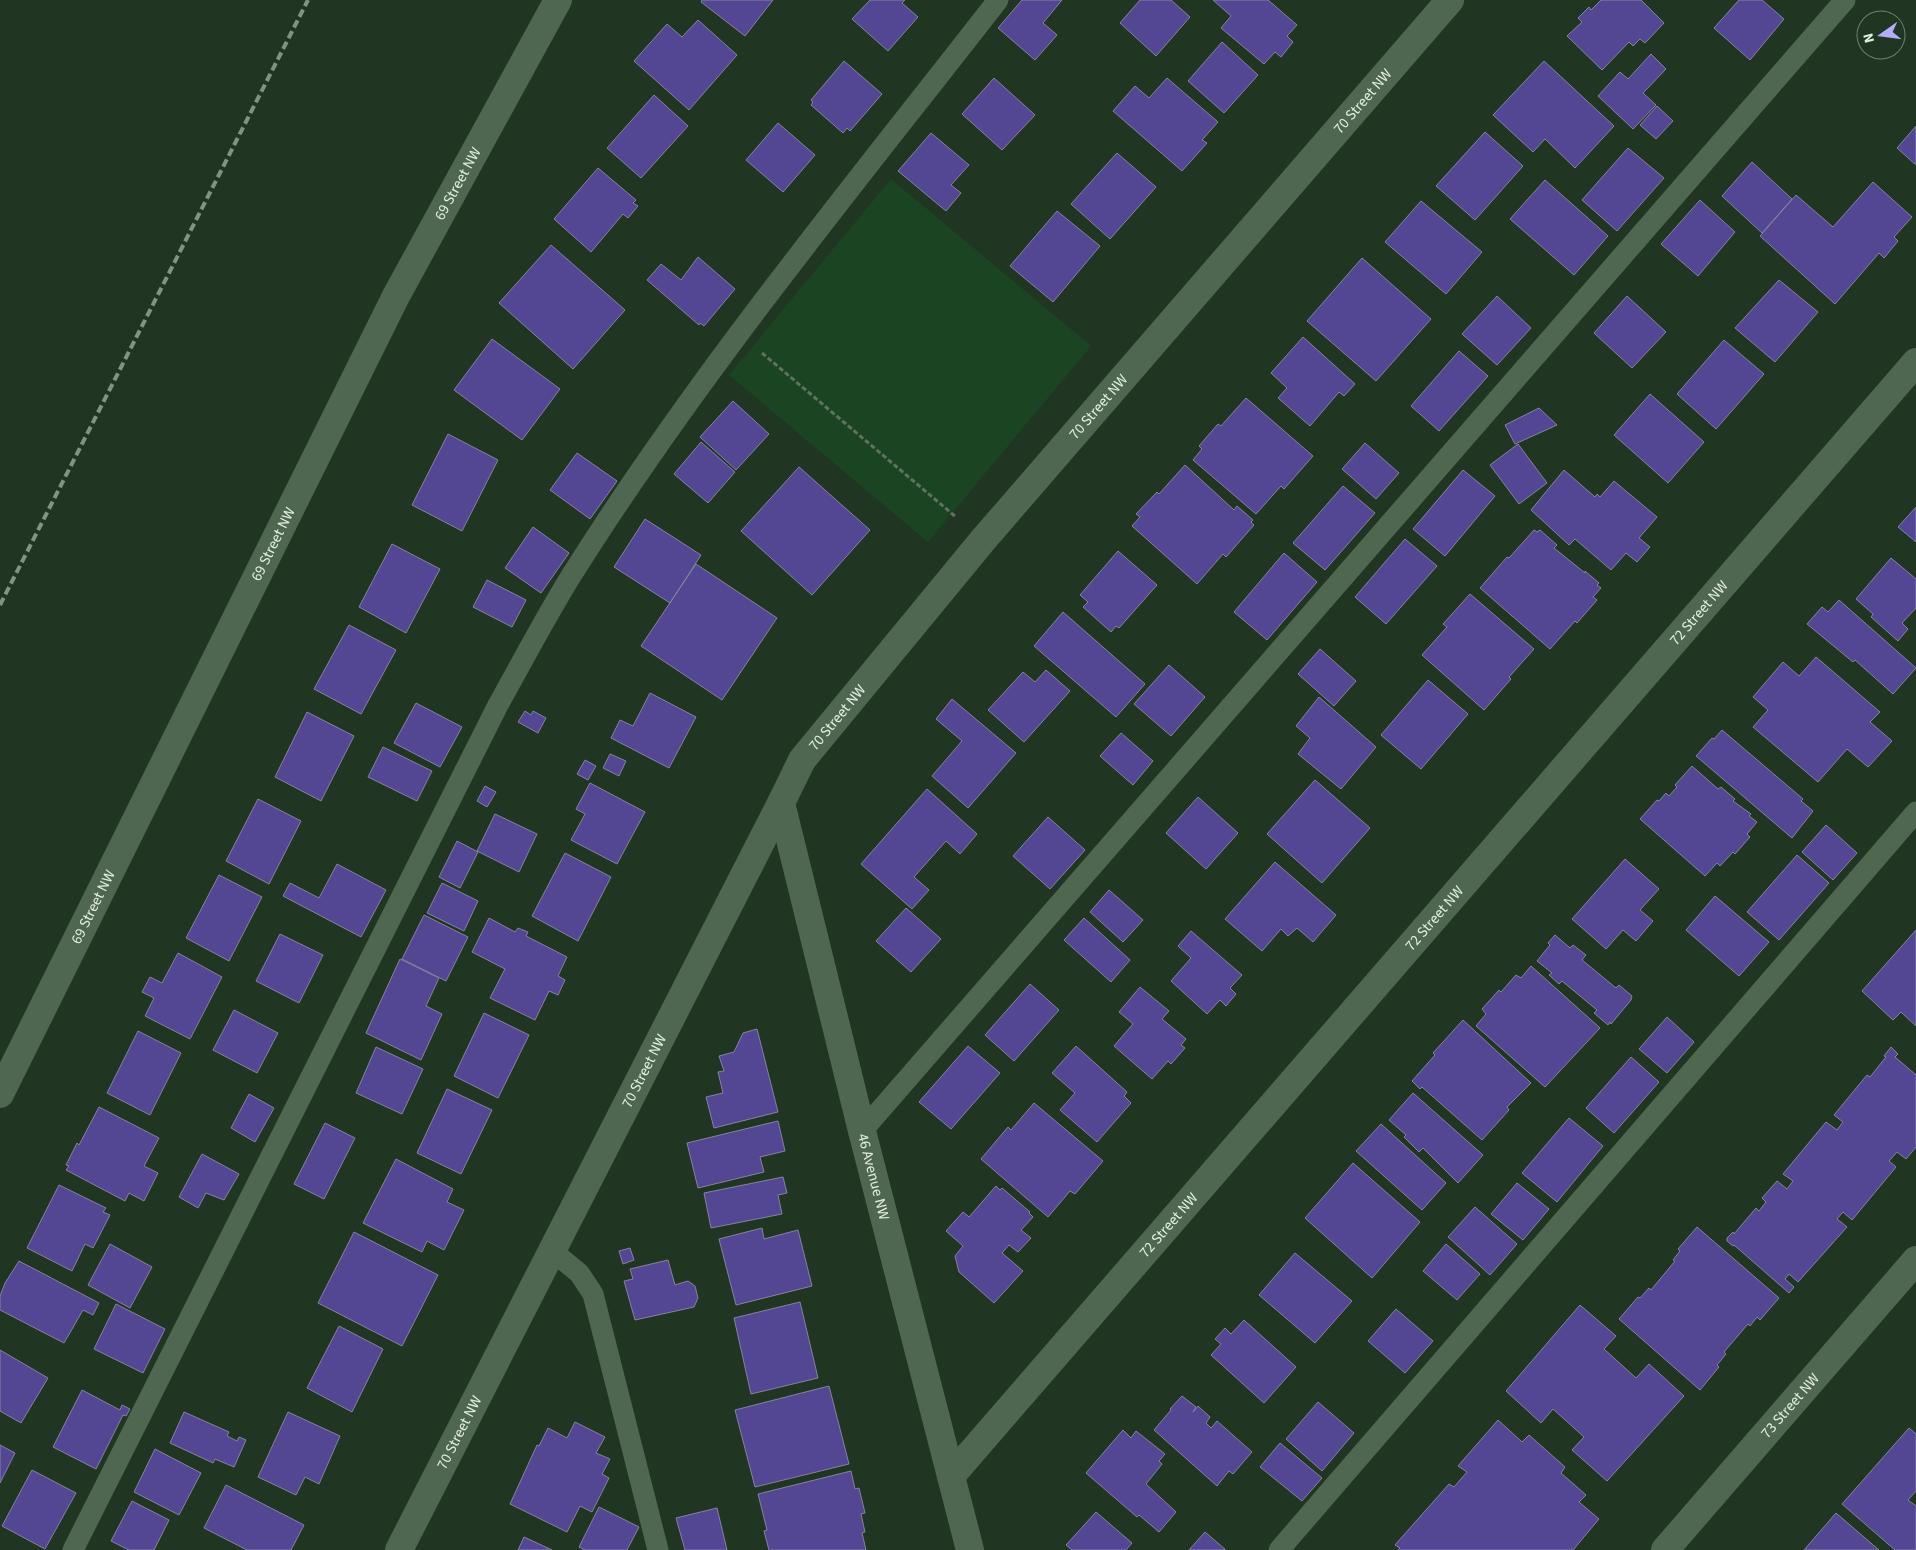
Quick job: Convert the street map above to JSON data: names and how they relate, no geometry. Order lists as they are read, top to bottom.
{
  "streets": {
    "street": [
      "70 Street NW",
      "69 Street NW",
      "72 Street NW",
      "46 Avenue NW",
      "73 Street NW"
    ]
  },
  "crossings": [
    ["70 Street NW", "46 Avenue NW"],
    ["72 Street NW", "46 Avenue NW"]
  ],
  "north": "left"
}
